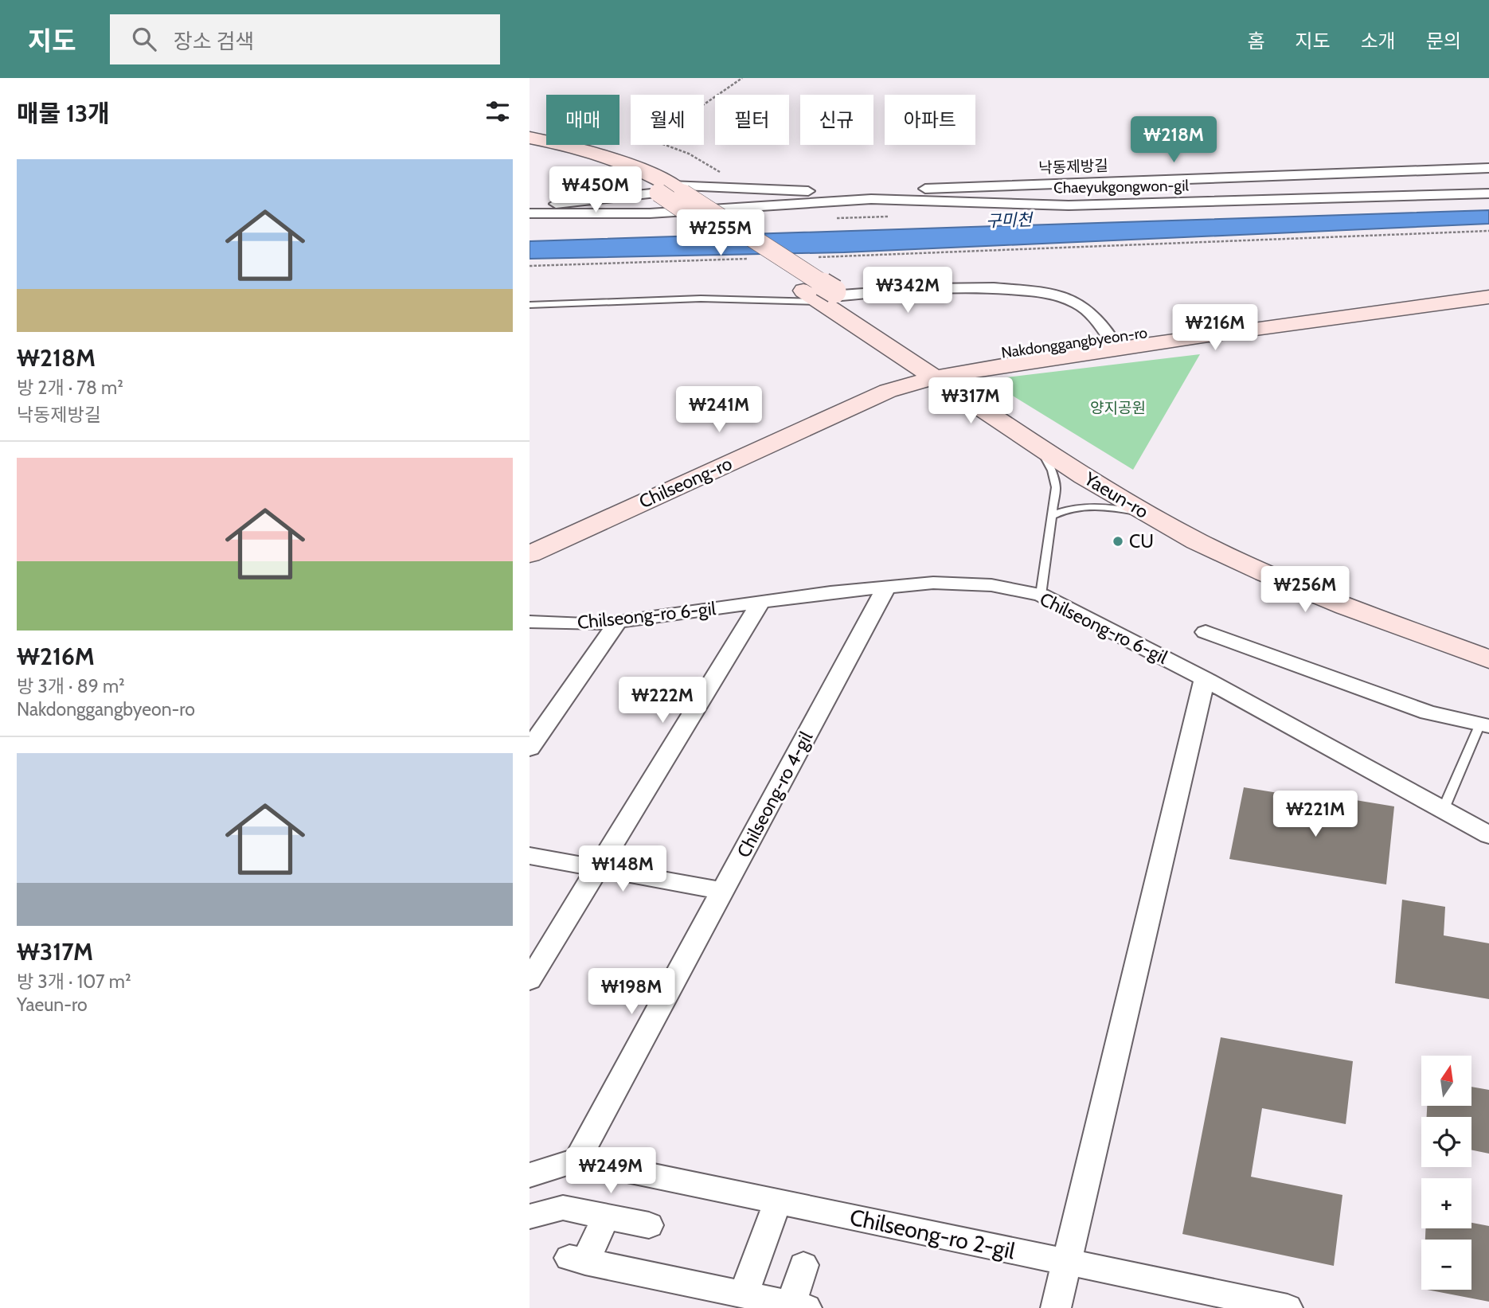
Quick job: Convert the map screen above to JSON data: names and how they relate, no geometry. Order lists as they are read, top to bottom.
{
  "streets": {
    "main road": ["Nakdonggangbyeon-ro", "Chilseong-ro", "Yaeun-ro"],
    "street": [
      "낙동제방길",
      "Chaeyukgongwon-gil",
      "Chilseong-ro 6-gil",
      "Chilseong-ro 4-gil",
      "Chilseong-ro 2-gil"
    ]
  },
  "crossings": [
    ["낙동제방길", "Chaeyukgongwon-gil"],
    ["Nakdonggangbyeon-ro", "Chilseong-ro"],
    ["Nakdonggangbyeon-ro", "Yaeun-ro"],
    ["Chilseong-ro", "Yaeun-ro"],
    ["Chilseong-ro 6-gil", "Chilseong-ro 4-gil"]
  ],
  "water": ["구미천"],
  "parks": ["양지공원"],
  "places": ["CU"],
  "north": "top",
  "page": {
    "header": "지도",
    "search": "장소 검색",
    "nav": [
      "홈",
      "지도",
      "소개",
      "문의"
    ],
    "heading": "매물 13개",
    "chip": [
      "매매",
      "월세",
      "필터",
      "신규",
      "아파트"
    ],
    "price": [
      "₩218M",
      "₩450M",
      "₩255M",
      "₩342M",
      "₩216M",
      "₩317M",
      "₩241M",
      "₩256M",
      "₩222M",
      "₩221M",
      "₩148M",
      "₩198M",
      "₩249M"
    ],
    "list": [
      {
        "name": "₩218M",
        "note": "방 2개 · 78 m² · 낙동제방길"
      },
      {
        "name": "₩216M",
        "note": "방 3개 · 89 m² · Nakdonggangbyeon-ro"
      },
      {
        "name": "₩317M",
        "note": "방 3개 · 107 m² · Yaeun-ro"
      }
    ],
    "map_buttons": ["+", "−"]
  }
}
